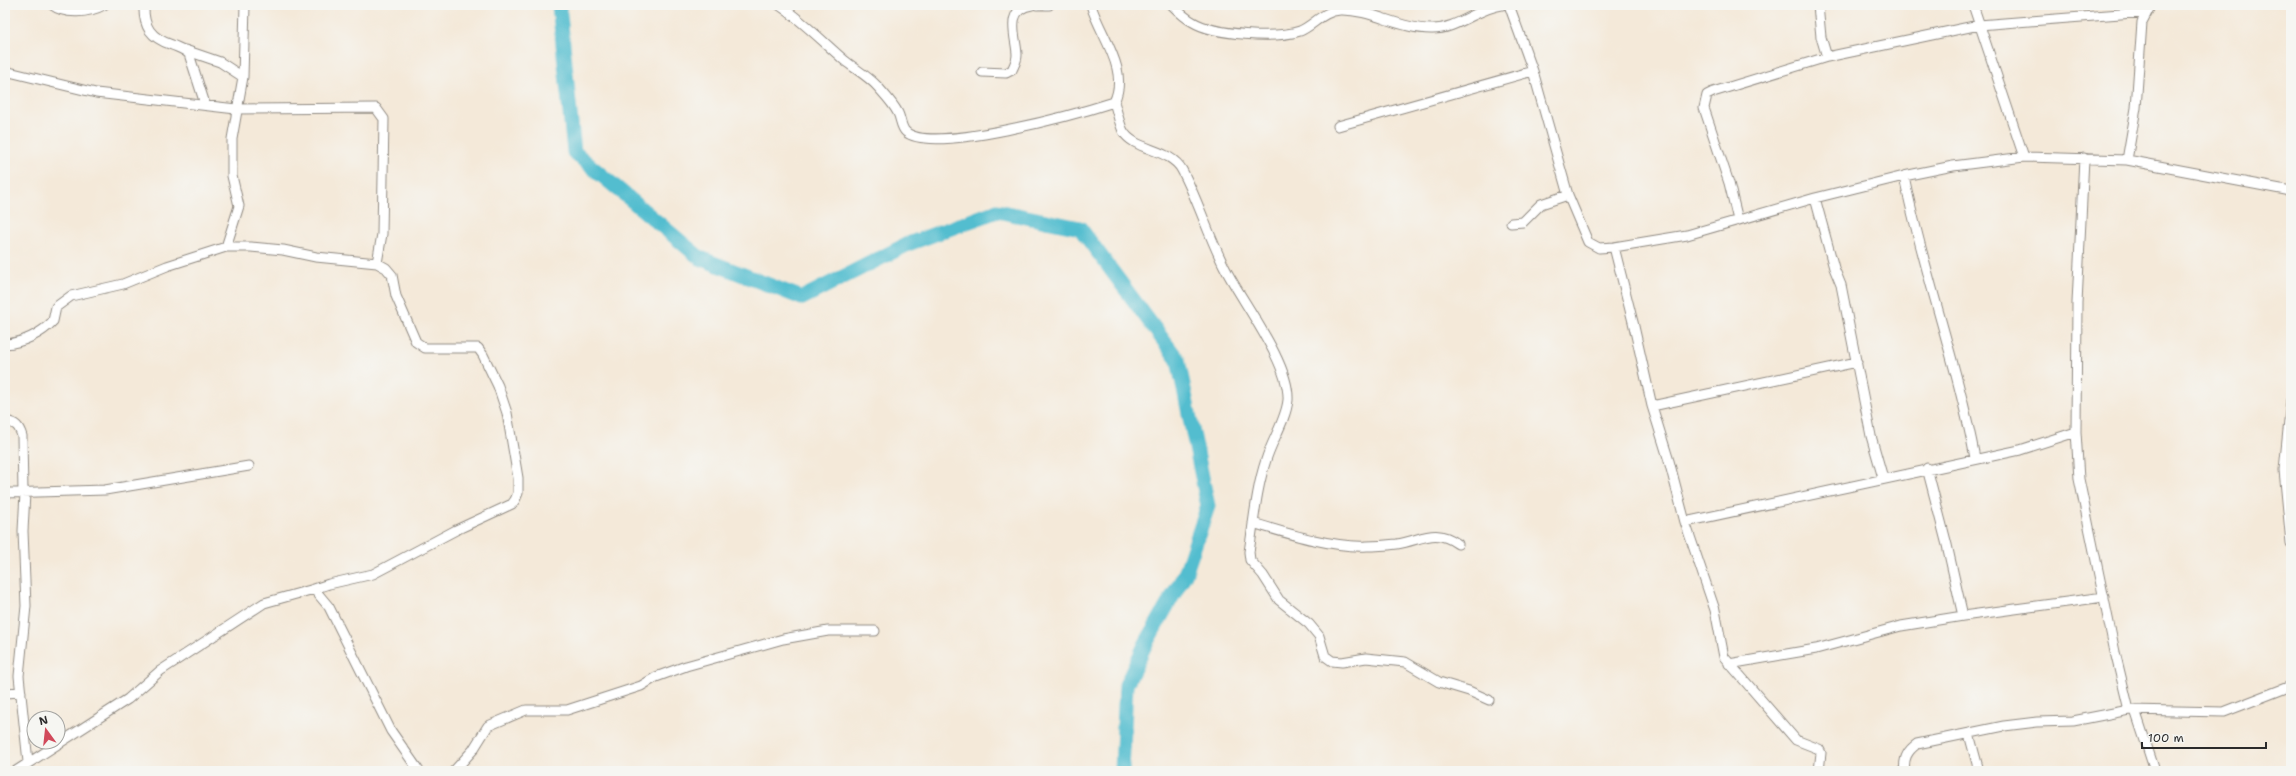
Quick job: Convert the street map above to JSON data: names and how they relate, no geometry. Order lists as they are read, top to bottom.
{
  "scale_bar": "100 m",
  "north": "top"
}
